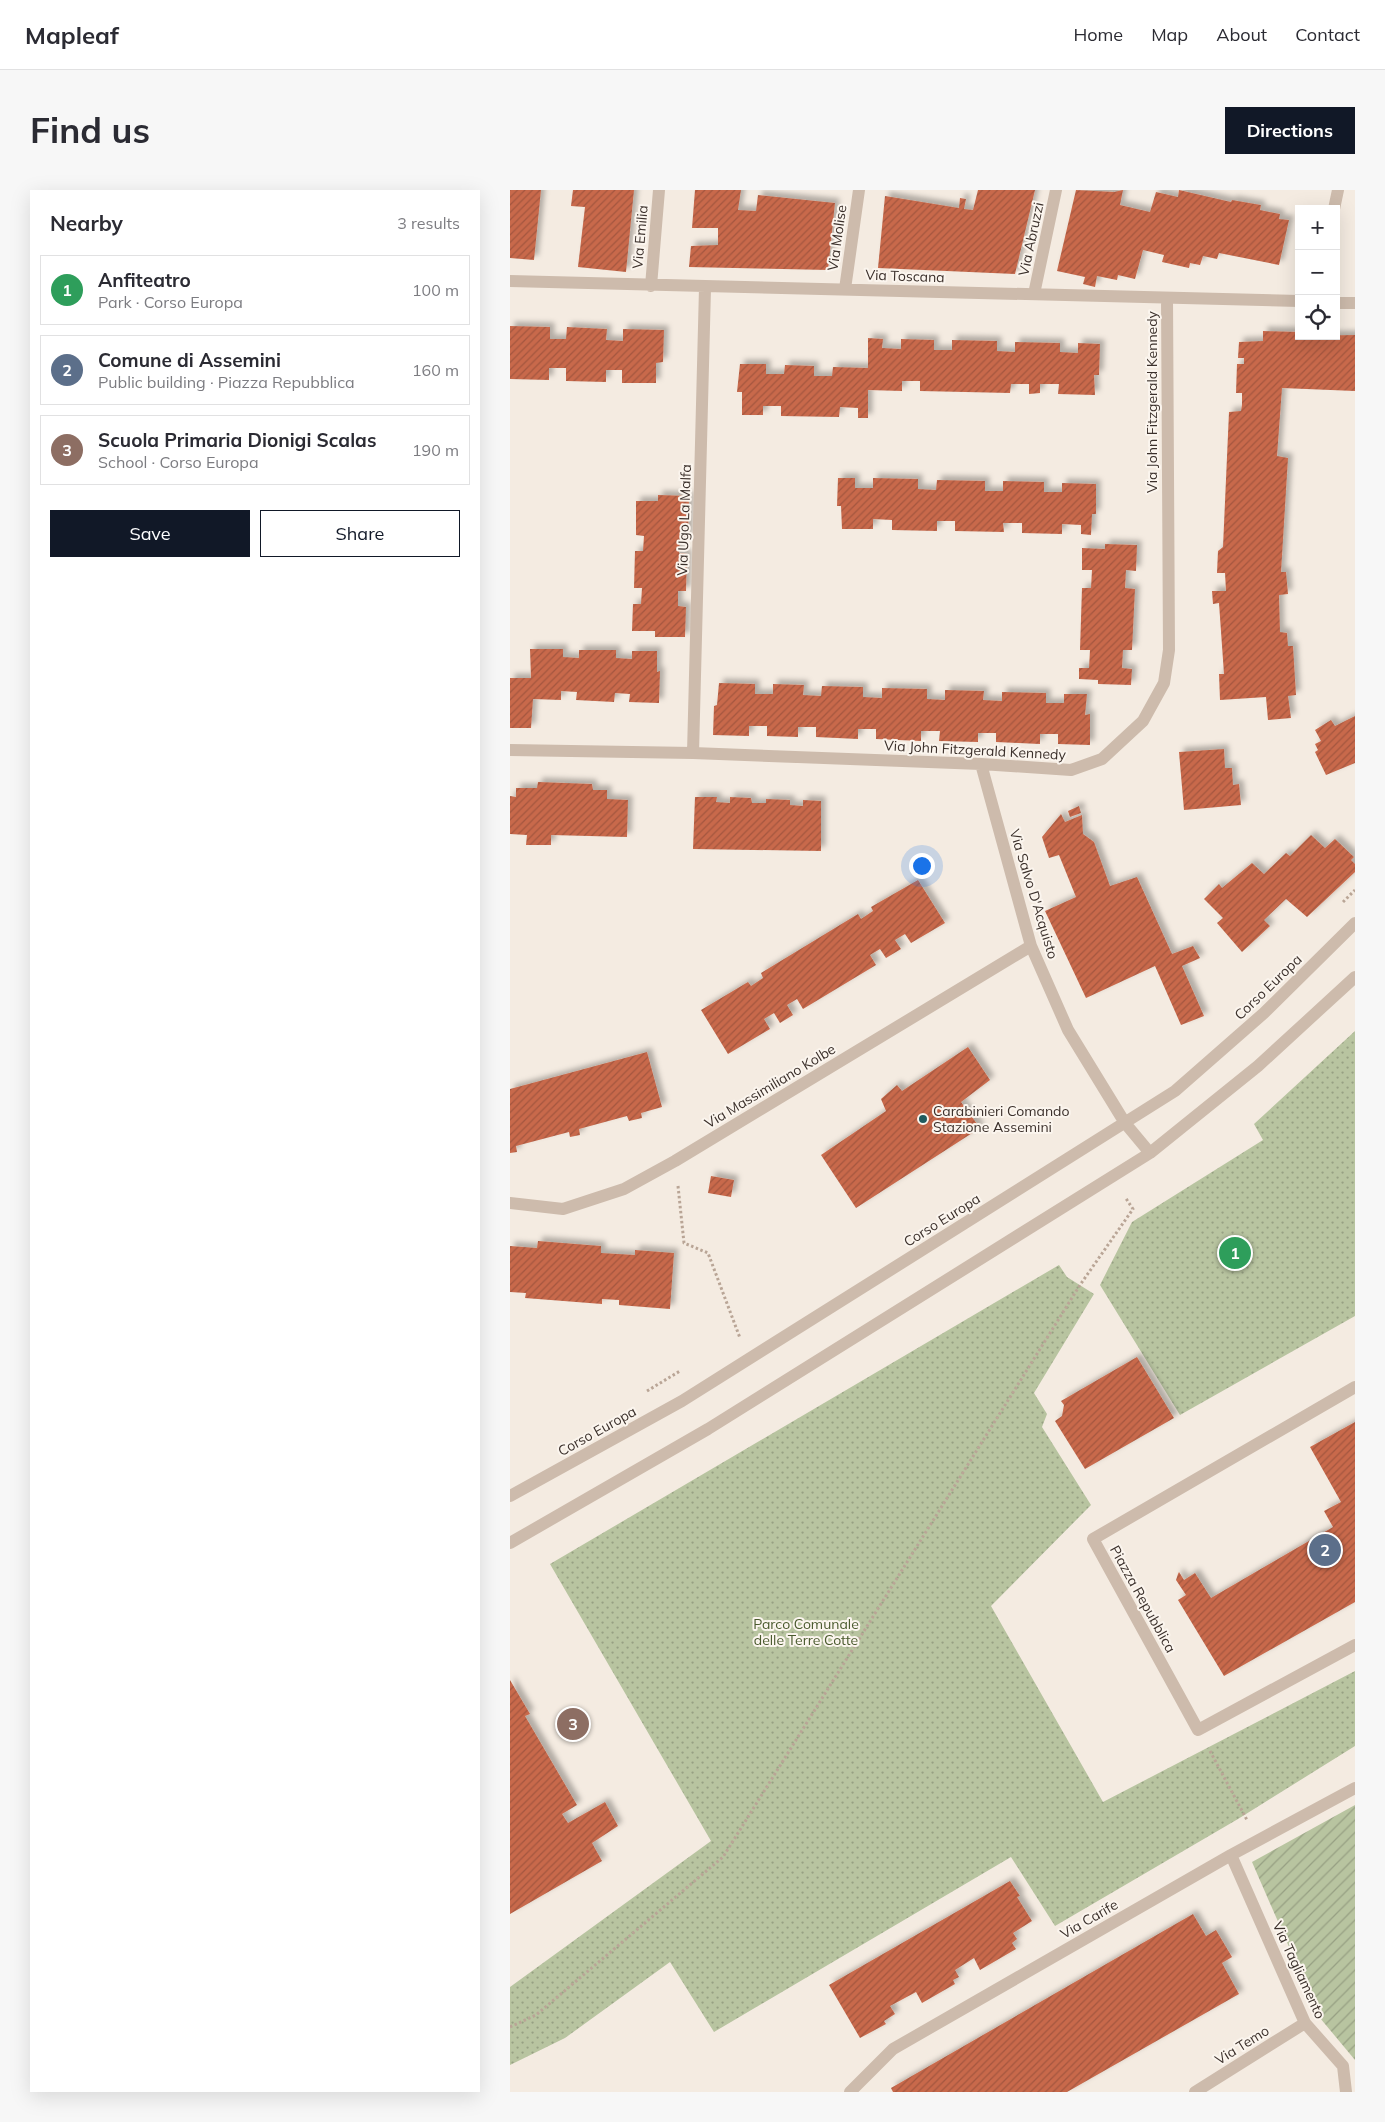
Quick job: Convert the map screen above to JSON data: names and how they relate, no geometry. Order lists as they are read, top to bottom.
{
  "streets": {
    "street": [
      "Via Emilia",
      "Via Molise",
      "Via Abruzzi",
      "Via Toscana",
      "Via John Fitzgerald Kennedy",
      "Via Ugo La Malfa",
      "Via Salvo D'Acquisto",
      "Corso Europa",
      "Via Massimiliano Kolbe",
      "Piazza Repubblica",
      "Via Carife",
      "Via Tagliamento",
      "Via Temo"
    ]
  },
  "crossings": [
    ["Via Emilia", "Via Toscana"],
    ["Via Molise", "Via Toscana"],
    ["Via Abruzzi", "Via Toscana"],
    ["Via Toscana", "Via John Fitzgerald Kennedy"],
    ["Via Toscana", "Via Ugo La Malfa"],
    ["Via John Fitzgerald Kennedy", "Via Ugo La Malfa"],
    ["Via John Fitzgerald Kennedy", "Via Salvo D'Acquisto"],
    ["Via Salvo D'Acquisto", "Corso Europa"],
    ["Via Salvo D'Acquisto", "Via Massimiliano Kolbe"],
    ["Via Carife", "Via Tagliamento"],
    ["Via Tagliamento", "Via Temo"]
  ],
  "parks": ["Parco Comunale delle Terre Cotte"],
  "places": ["Carabinieri Comando Stazione Assemini"],
  "page": {
    "header": "Mapleaf",
    "nav": [
      "Home",
      "Map",
      "About",
      "Contact"
    ],
    "buttons": [
      "Directions",
      ["Save", "Share"]
    ],
    "title": "Find us",
    "heading": ["Nearby", "3 results"],
    "map_buttons": ["+", "−"],
    "list": [
      {
        "mark": "1",
        "name": "Anfiteatro",
        "note": "Park · Corso Europa",
        "value": "100 m"
      },
      {
        "mark": "2",
        "name": "Comune di Assemini",
        "note": "Public building · Piazza Repubblica",
        "value": "160 m"
      },
      {
        "mark": "3",
        "name": "Scuola Primaria Dionigi Scalas",
        "note": "School · Corso Europa",
        "value": "190 m"
      }
    ],
    "pins": ["1", "2", "3"]
  }
}
